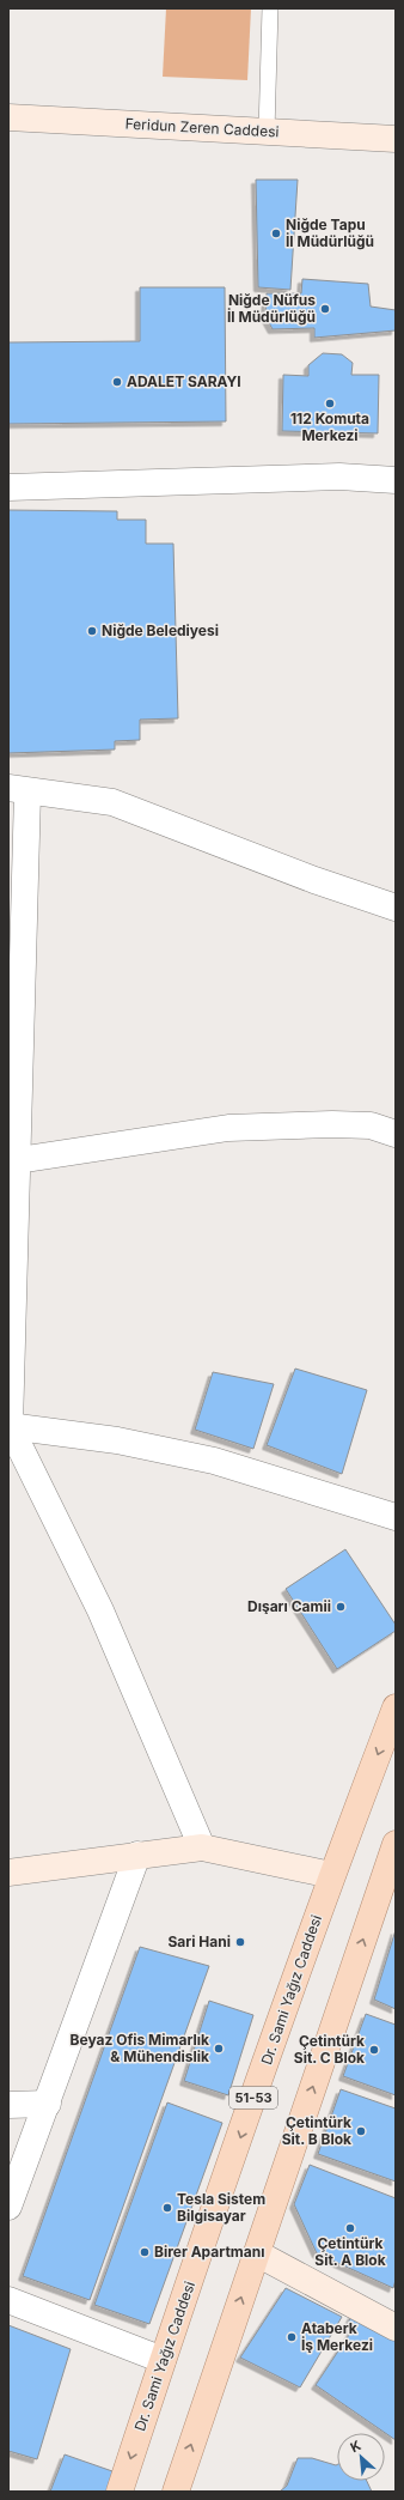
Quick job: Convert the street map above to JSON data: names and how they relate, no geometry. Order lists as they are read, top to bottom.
{
  "streets": {
    "main road": ["Dr. Sami Yağız Caddesi", "51-53"],
    "street": ["Feridun Zeren Caddesi"]
  },
  "places": [
    "Niğde Tapu İl Müdürlüğü",
    "Niğde Nüfus İl Müdürlüğü",
    "ADALET SARAYI",
    "112 Komuta Merkezi",
    "Niğde Belediyesi",
    "Dışarı Camii",
    "Sari Hani",
    "Beyaz Ofis Mimarlık & Mühendislik",
    "Çetintürk Sit. C Blok",
    "Çetintürk Sit. B Blok",
    "Tesla Sistem Bilgisayar",
    "Çetintürk Sit. A Blok",
    "Birer Apartmanı",
    "Ataberk İş Merkezi"
  ],
  "north": "top left"
}
